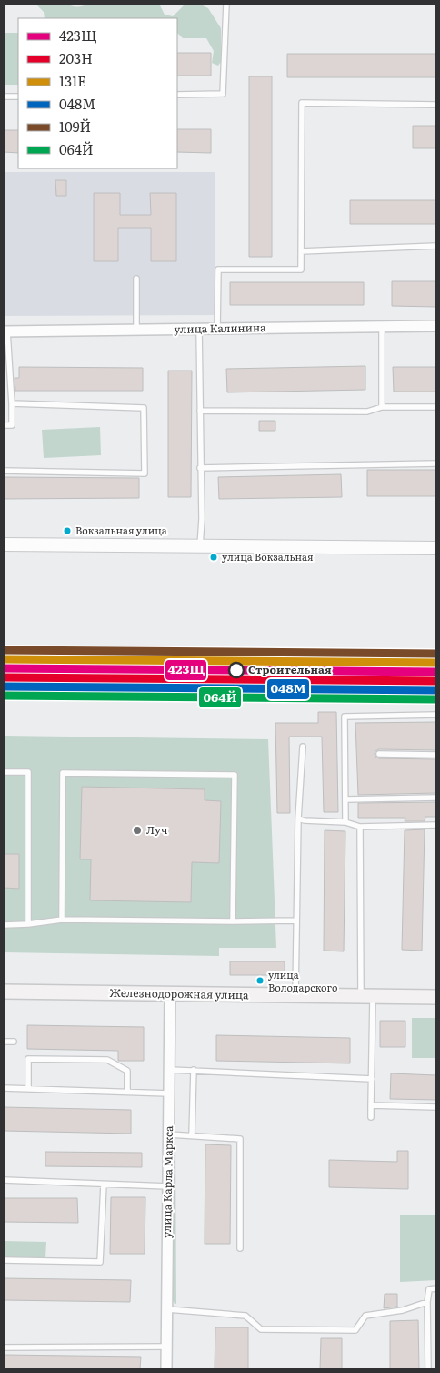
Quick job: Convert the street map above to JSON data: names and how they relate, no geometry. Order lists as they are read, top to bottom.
{
  "streets": {
    "main road": ["Железнодорожная улица"],
    "street": ["улица Калинина", "улица Карла Маркса"]
  },
  "crossings": [
    ["Железнодорожная улица", "улица Карла Маркса"]
  ],
  "places": [
    "Вокзальная улица",
    "улица Вокзальная",
    "Строительная",
    "Луч",
    "улица Володарского"
  ],
  "lines": [
    "transit line 109Й",
    "transit line 131Е",
    "transit line 423Щ",
    "transit line 203Н",
    "transit line 048М",
    "transit line 064Й"
  ],
  "legend": [
    "423Щ",
    "203Н",
    "131Е",
    "048М",
    "109Й",
    "064Й"
  ]
}
